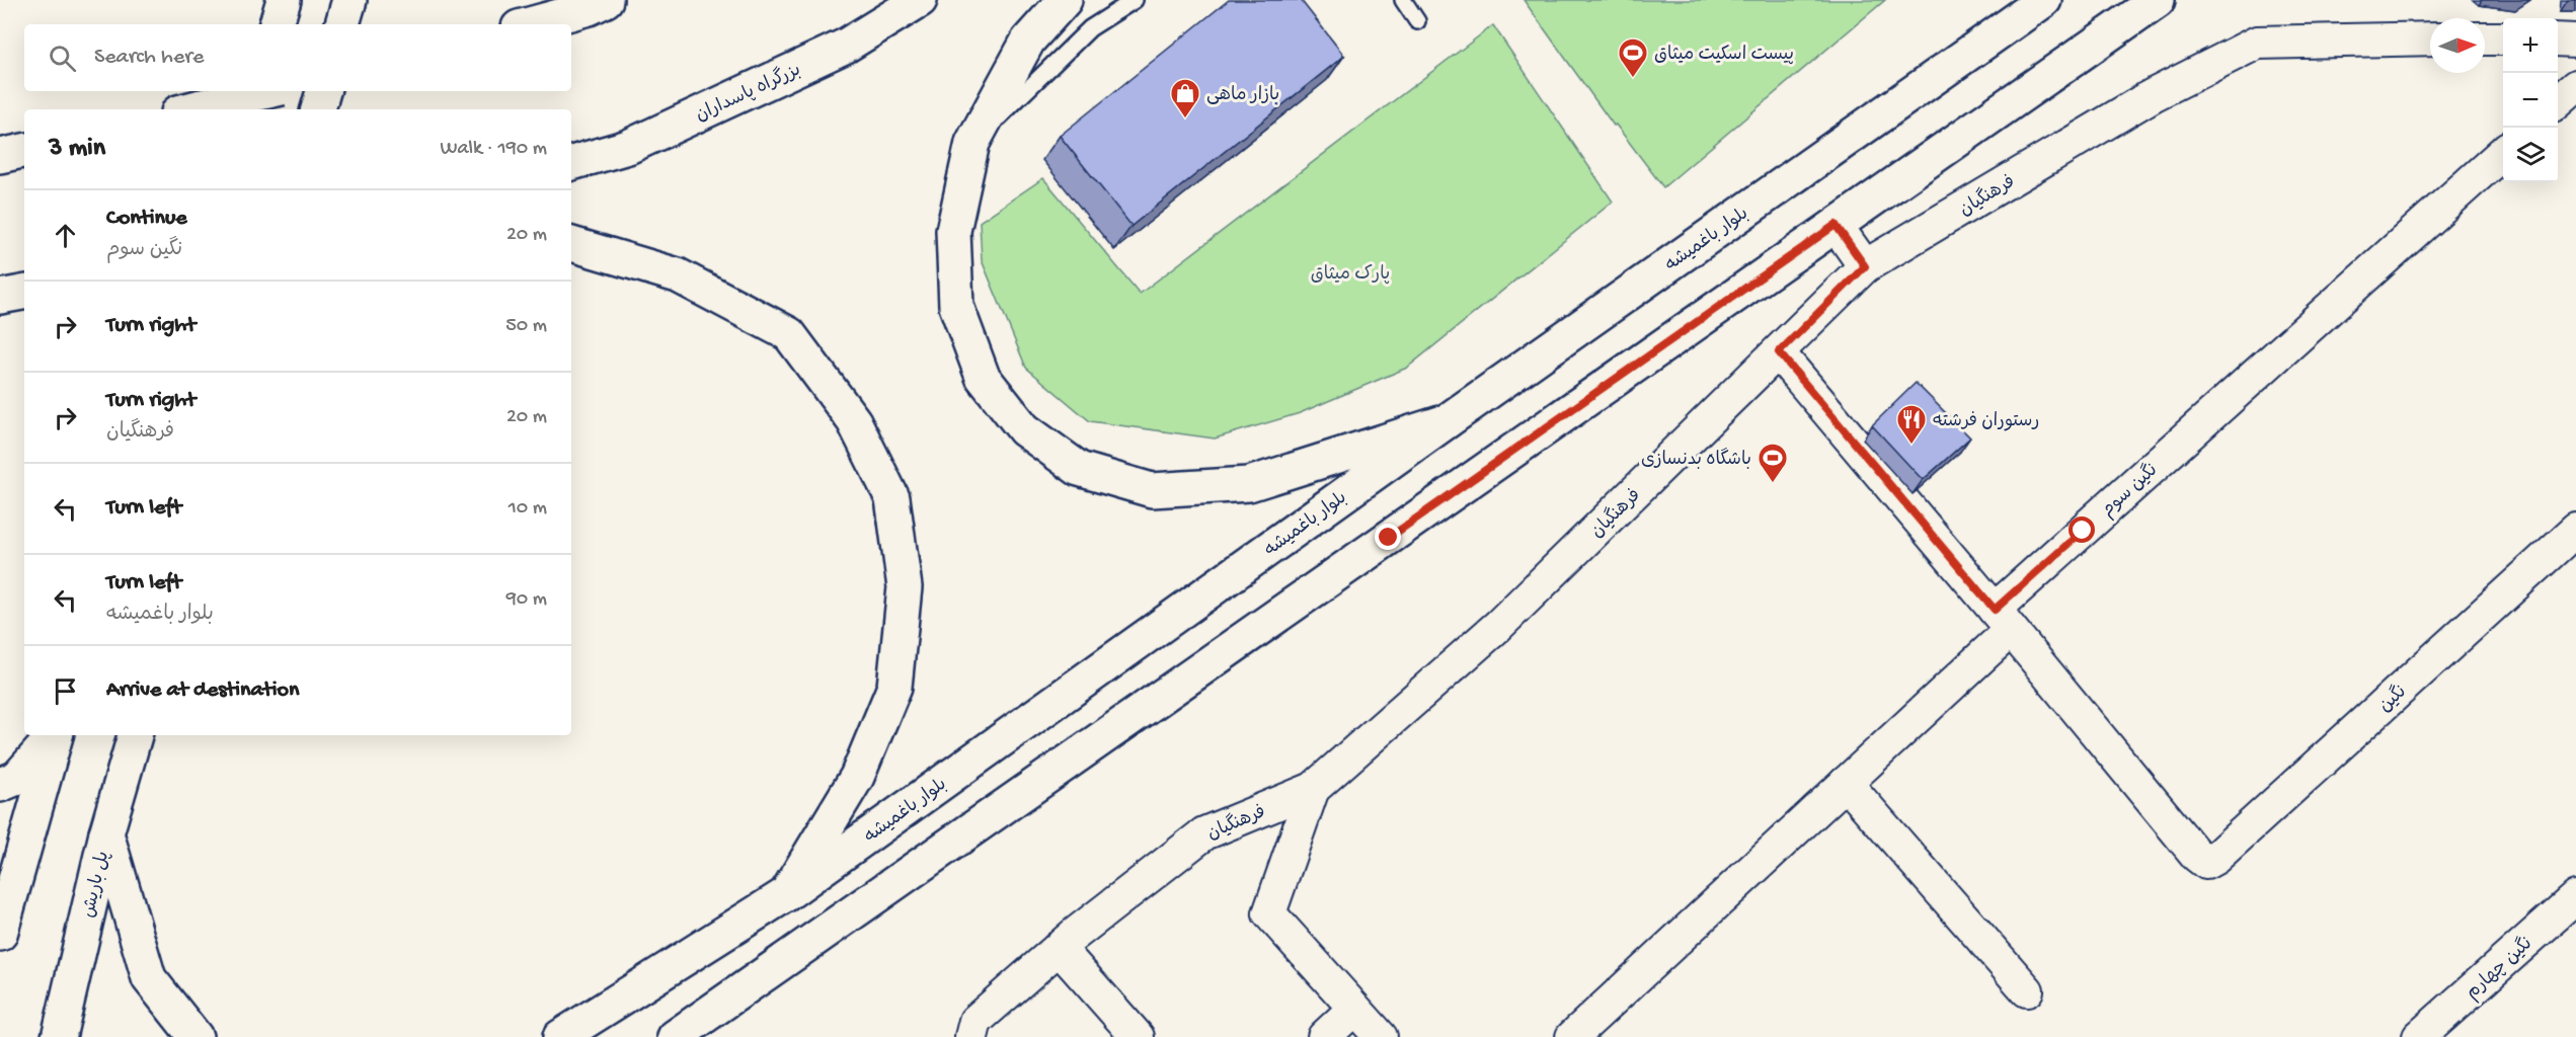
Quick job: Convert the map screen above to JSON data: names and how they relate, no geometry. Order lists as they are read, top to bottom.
{
  "streets": {
    "main road": ["بزرگراه پاسداران", "بلوار باغمیشه", "پل باریش"],
    "street": [
      "فرهنگیان",
      "نگین سوم",
      "نگین",
      "نگین چهارم"
    ]
  },
  "crossings": [
    ["نگین سوم", "نگین"]
  ],
  "parks": ["پارک میثاق"],
  "places": {
    "sports": ["پیست اسکیت میثاق", "باشگاه بدنسازی"],
    "shop": ["بازار ماهی"],
    "restaurant": ["رستوران فرشته"]
  },
  "north": "right",
  "page": {
    "map_buttons": ["+", "−"],
    "search": "Search here",
    "heading": ["3 min", "Walk · 190 m"],
    "list": [
      ["Continue", "نگین سوم", "20 m"],
      ["Turn right", "50 m"],
      ["Turn right", "فرهنگیان", "20 m"],
      ["Turn left", "10 m"],
      ["Turn left", "بلوار باغمیشه", "90 m"],
      "Arrive at destination"
    ]
  }
}
